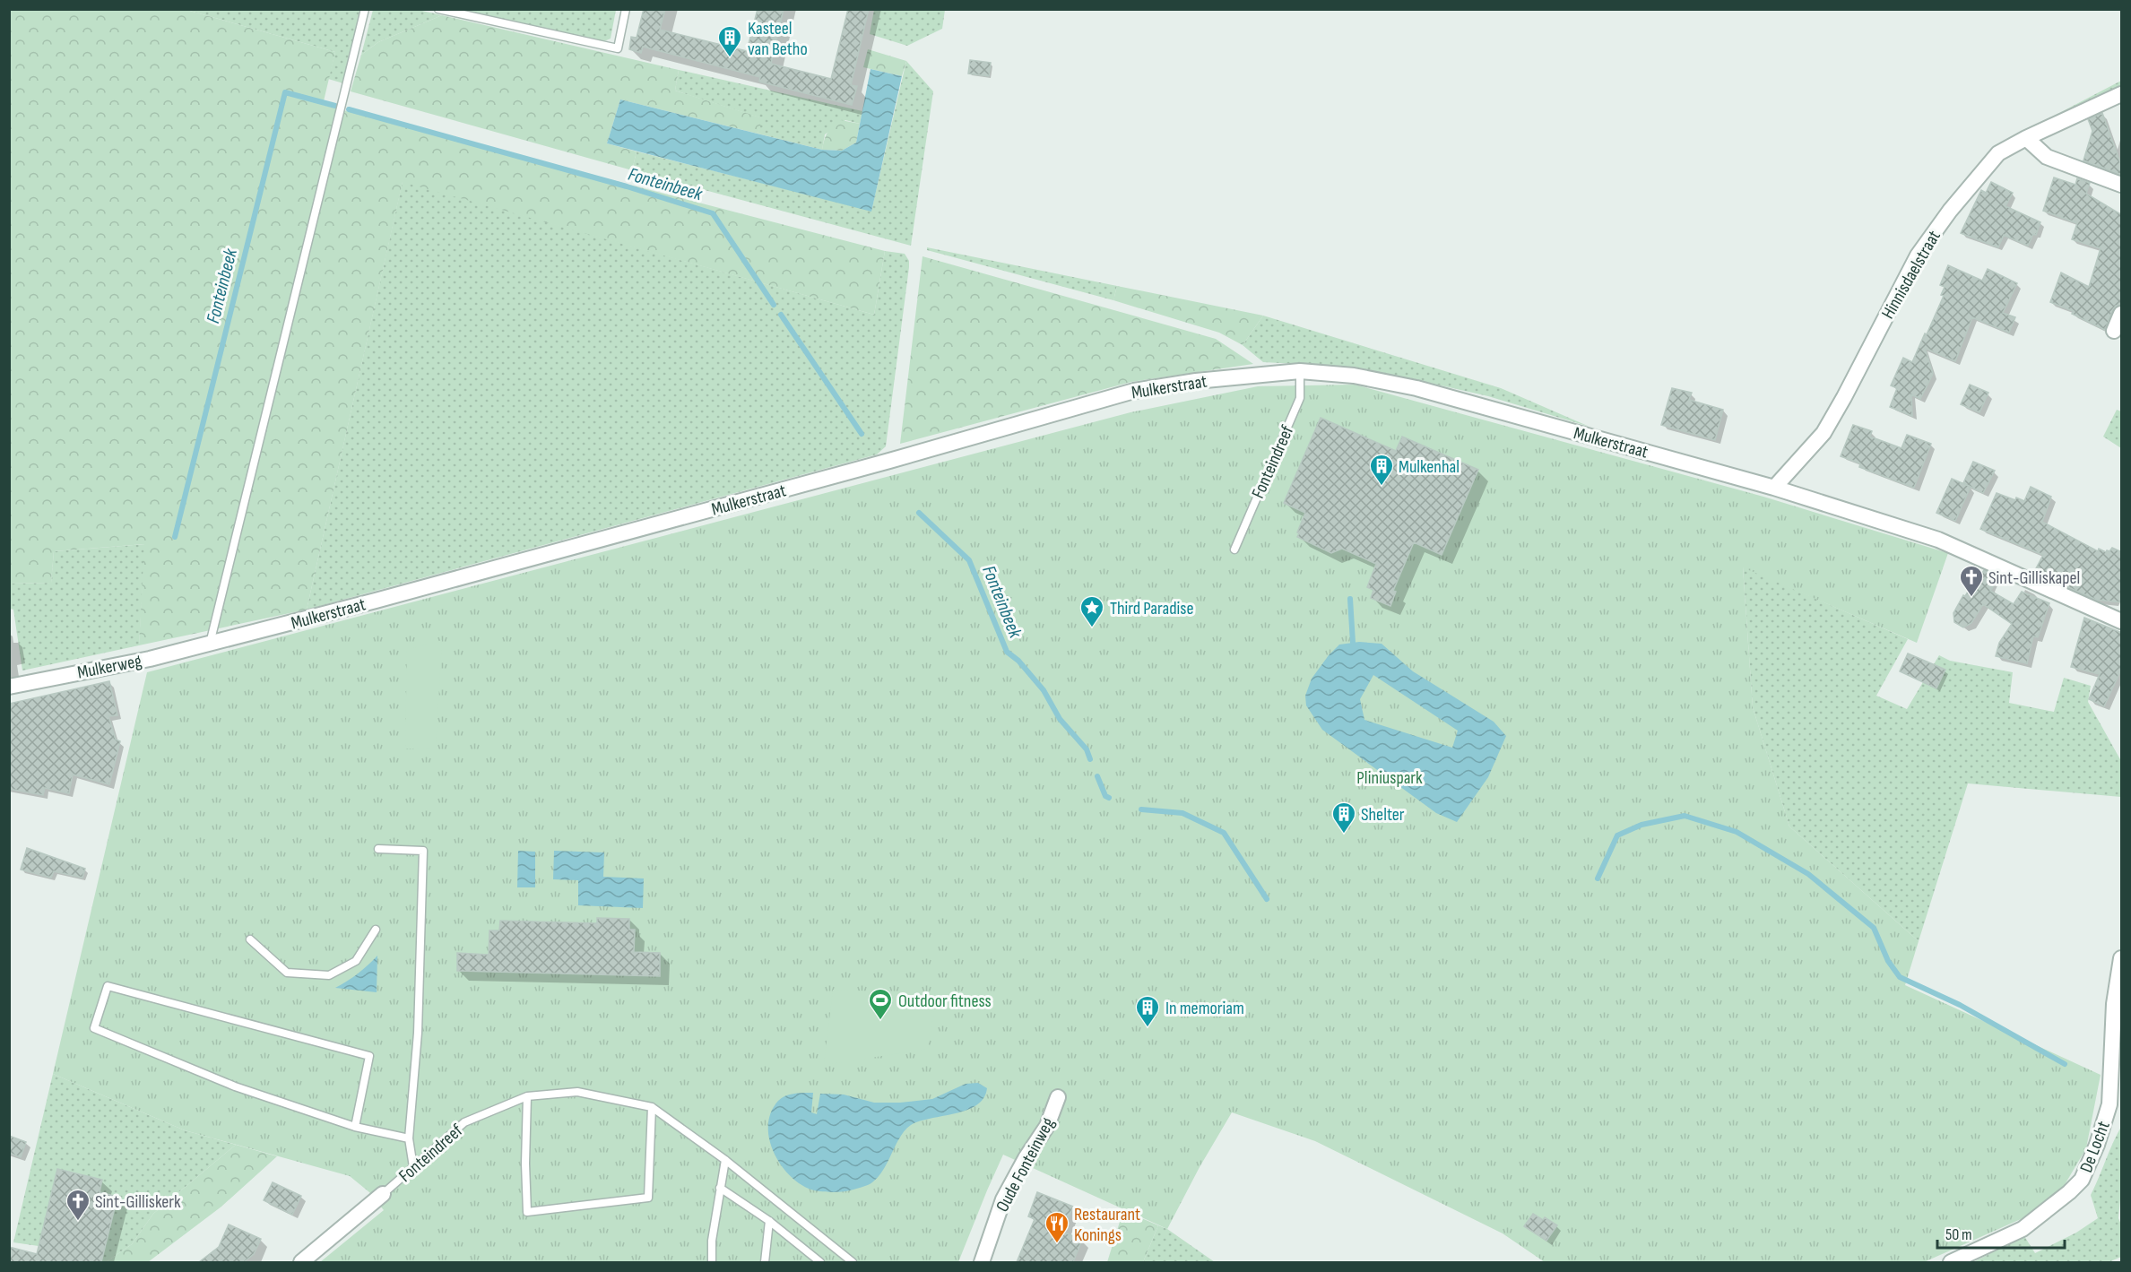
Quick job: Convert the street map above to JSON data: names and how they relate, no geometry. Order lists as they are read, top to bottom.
{
  "streets": {
    "street": [
      "Hinnisdaelstraat",
      "Mulkerstraat",
      "Fonteindreef",
      "Mulkerweg",
      "De Locht",
      "Oude Fonteinweg"
    ]
  },
  "crossings": [
    ["Hinnisdaelstraat", "Mulkerstraat"],
    ["Mulkerstraat", "Fonteindreef"],
    ["Mulkerstraat", "Mulkerweg"]
  ],
  "water": ["Fonteinbeek"],
  "parks": ["Pliniuspark"],
  "places": {
    "building": [
      "Kasteel van Betho",
      "Mulkenhal",
      "Shelter",
      "In memoriam"
    ],
    "church": ["Sint-Gilliskapel", "Sint-Gilliskerk"],
    "place": ["Third Paradise"],
    "sports": ["Outdoor fitness"],
    "restaurant": ["Restaurant Konings"]
  },
  "scale_bar": "50 m"
}
